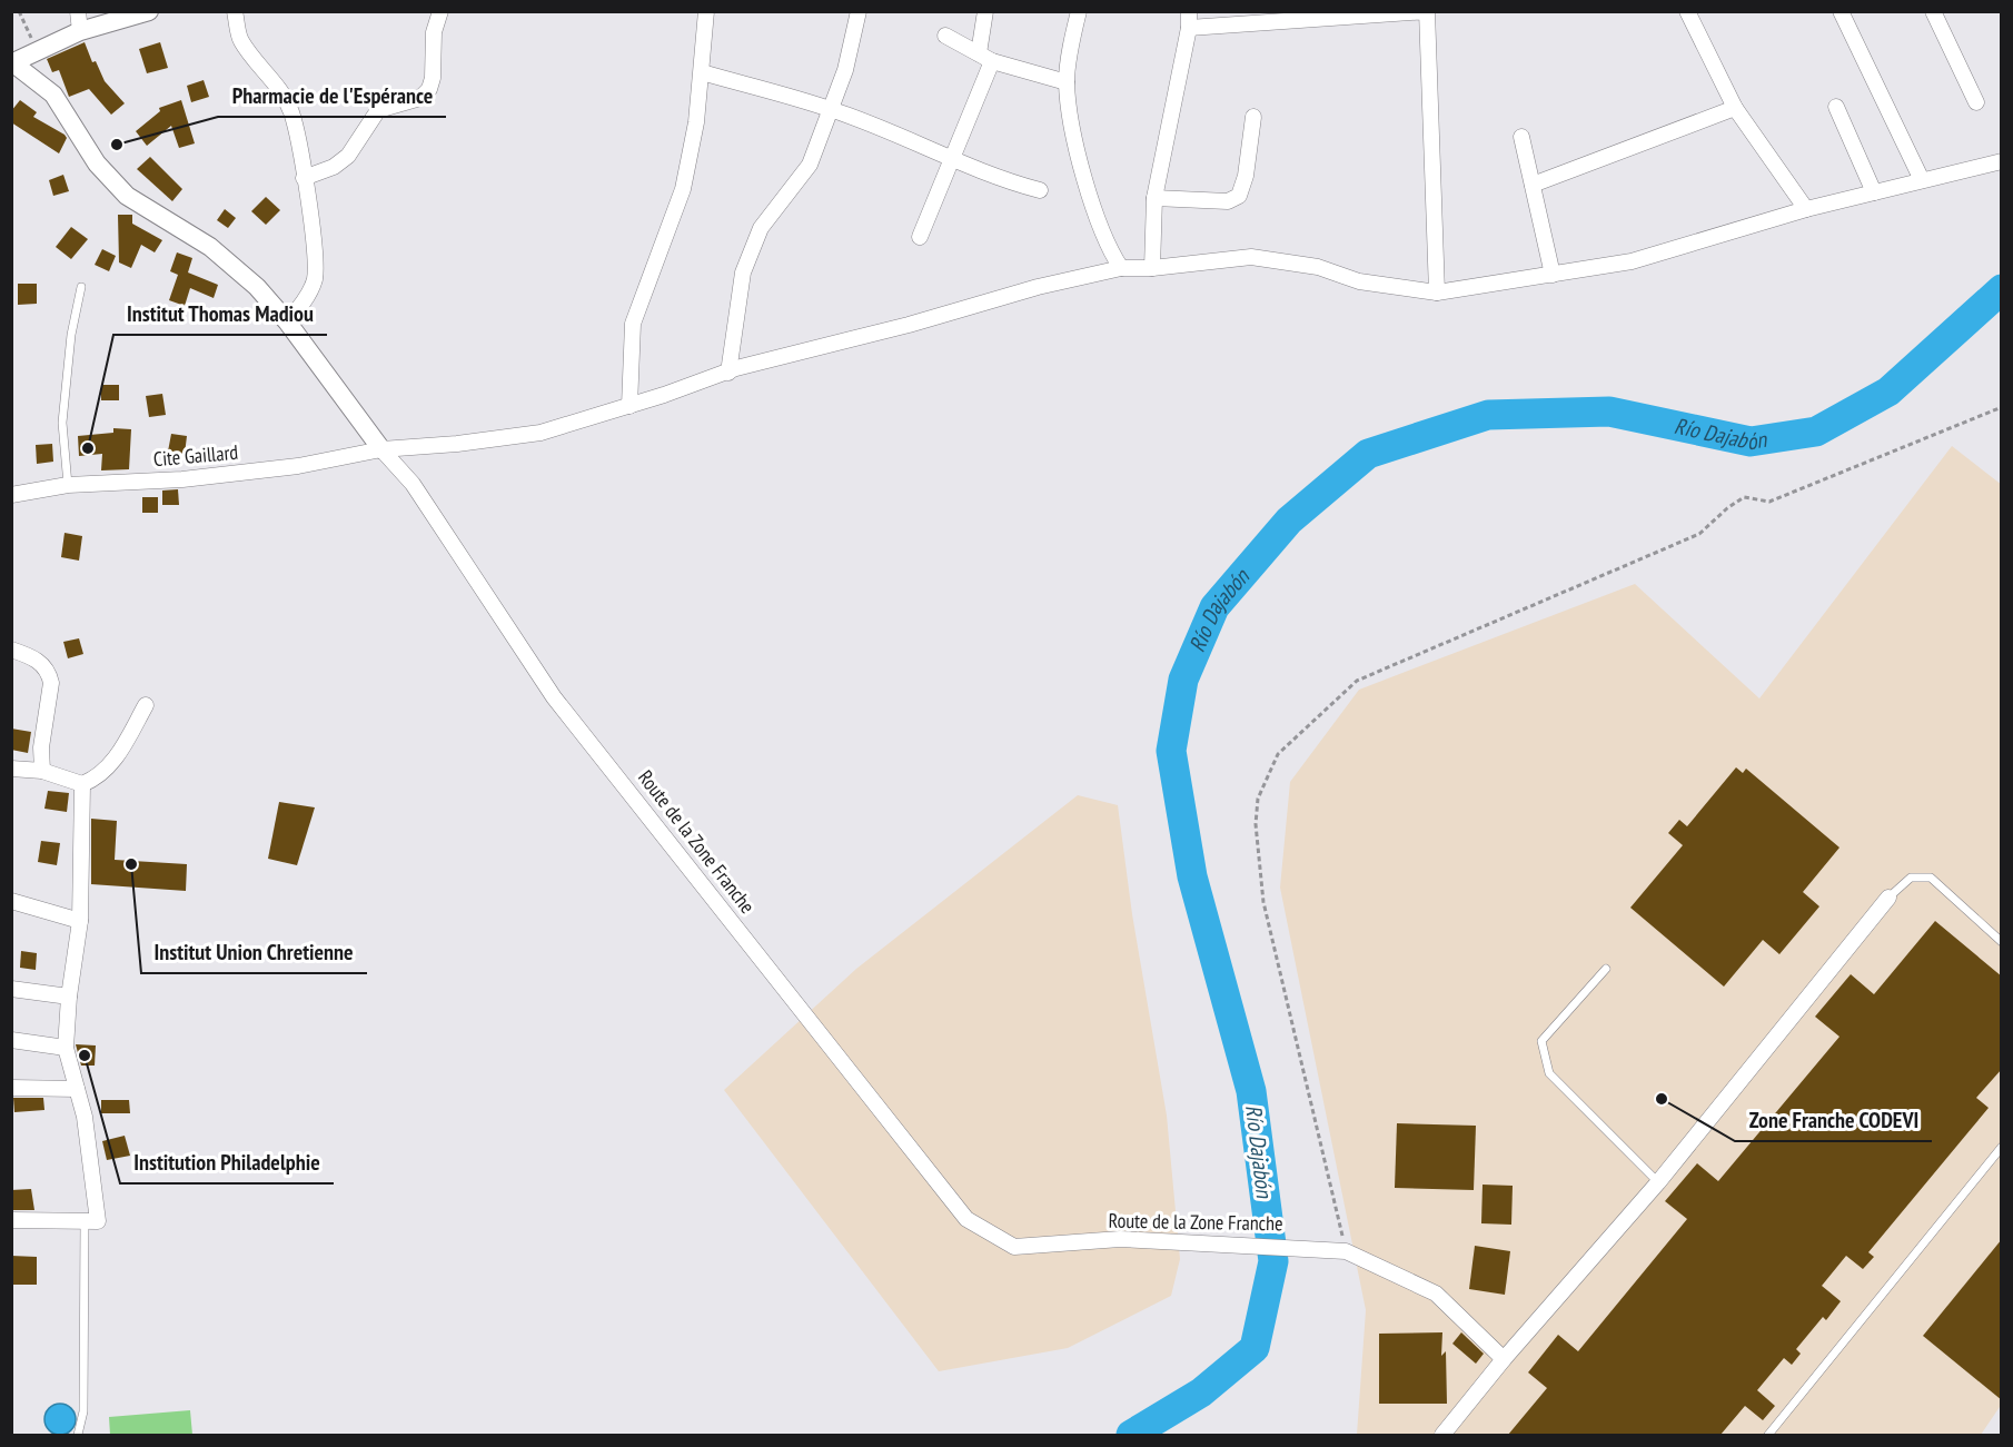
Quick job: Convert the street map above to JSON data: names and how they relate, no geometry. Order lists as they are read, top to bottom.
{
  "streets": {
    "street": ["Cite Gaillard", "Route de la Zone Franche"]
  },
  "crossings": [
    ["Cite Gaillard", "Route de la Zone Franche"]
  ],
  "water": ["Río Dajabón"],
  "places": [
    "Pharmacie de l'Espérance",
    "Institut Thomas Madiou",
    "Institut Union Chretienne",
    "Institution Philadelphie",
    "Zone Franche CODEVI"
  ]
}
